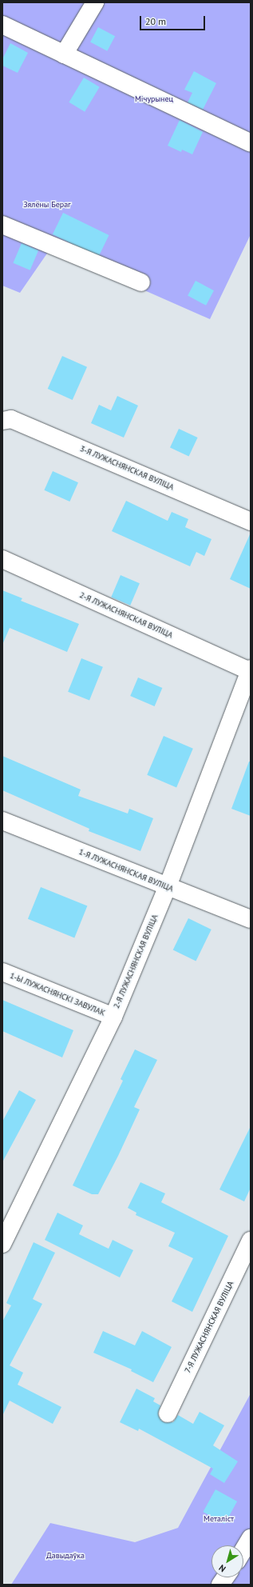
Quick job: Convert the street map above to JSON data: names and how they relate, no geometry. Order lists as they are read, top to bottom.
{
  "streets": {
    "street": [
      "3-Я ЛУЖАСНЯНСКАЯ ВУЛІЦА",
      "2-Я ЛУЖАСНЯНСКАЯ ВУЛІЦА",
      "1-Я ЛУЖАСНЯНСКАЯ ВУЛІЦА",
      "1-Ы ЛУЖАСНЯНСКІ ЗАВУЛАК",
      "7-Я ЛУЖАСНЯНСКАЯ ВУЛІЦА"
    ]
  },
  "crossings": [
    ["2-Я ЛУЖАСНЯНСКАЯ ВУЛІЦА", "1-Я ЛУЖАСНЯНСКАЯ ВУЛІЦА"],
    ["2-Я ЛУЖАСНЯНСКАЯ ВУЛІЦА", "1-Ы ЛУЖАСНЯНСКІ ЗАВУЛАК"]
  ],
  "parks": [
    "Мічурынец",
    "Зялёны Бераг",
    "Металіст",
    "Давыдаўка"
  ],
  "scale_bar": "20 m",
  "north": "bottom left"
}
